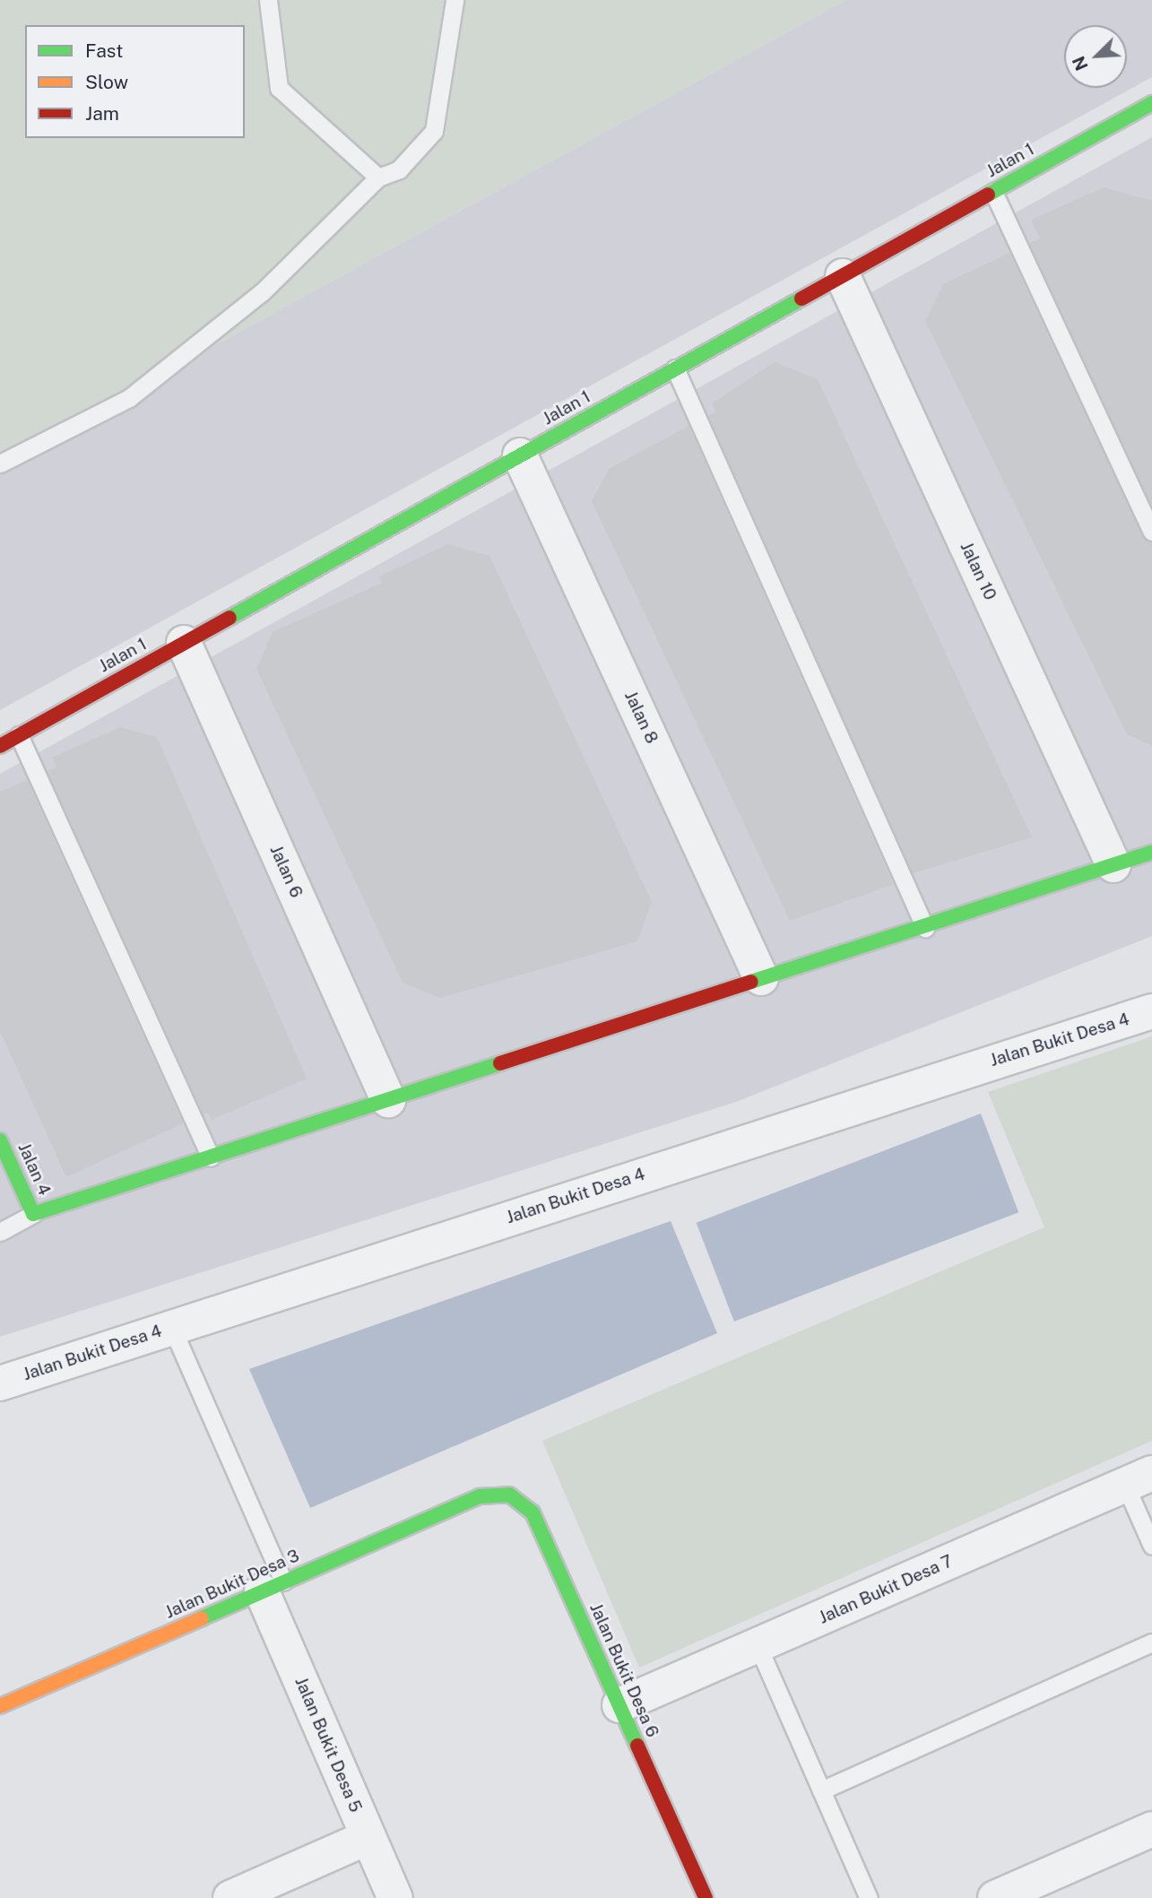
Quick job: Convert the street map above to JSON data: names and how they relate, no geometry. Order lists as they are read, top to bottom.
{
  "streets": {
    "street": [
      "Jalan 1",
      "Jalan 10",
      "Jalan 8",
      "Jalan 6",
      "Jalan Bukit Desa 4",
      "Jalan 4",
      "Jalan Bukit Desa 3",
      "Jalan Bukit Desa 7",
      "Jalan Bukit Desa 6",
      "Jalan Bukit Desa 5"
    ]
  },
  "crossings": [
    ["Jalan 1", "Jalan 10"],
    ["Jalan 1", "Jalan 8"],
    ["Jalan 1", "Jalan 6"],
    ["Jalan Bukit Desa 3", "Jalan Bukit Desa 6"],
    ["Jalan Bukit Desa 3", "Jalan Bukit Desa 5"],
    ["Jalan Bukit Desa 7", "Jalan Bukit Desa 6"]
  ],
  "legend": ["Fast", "Slow", "Jam"],
  "north": "bottom left"
}
